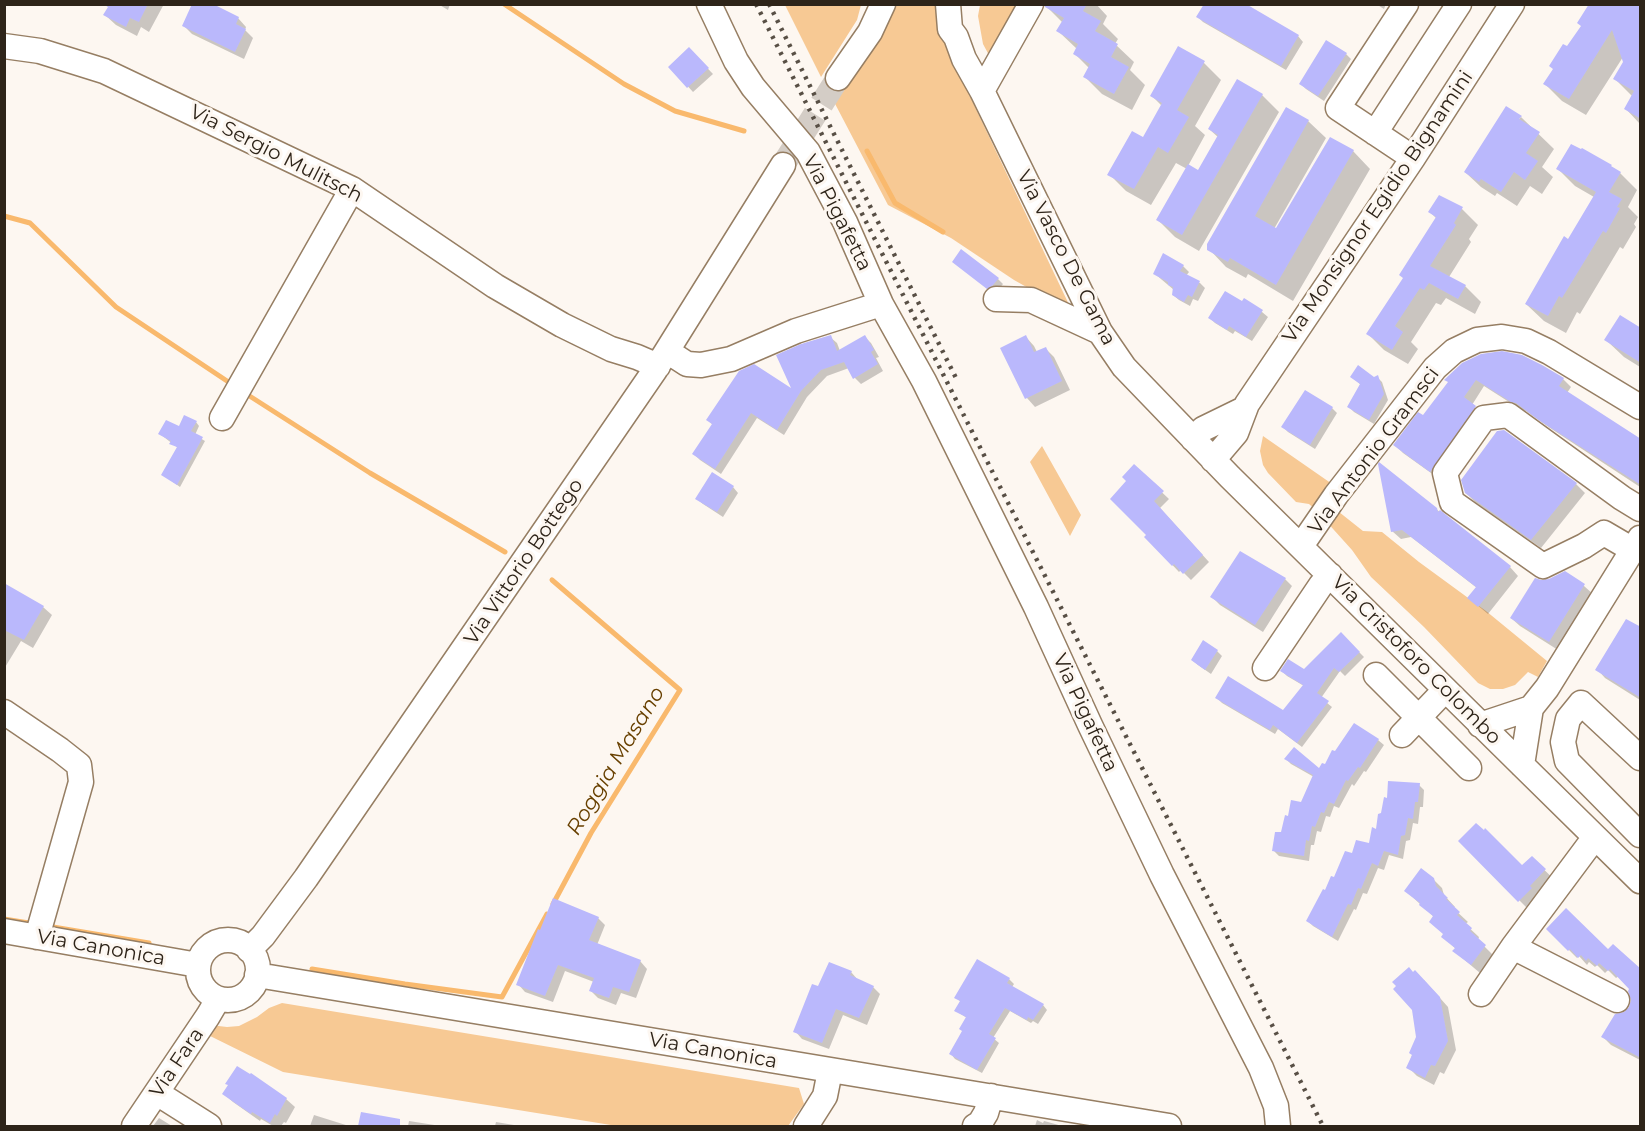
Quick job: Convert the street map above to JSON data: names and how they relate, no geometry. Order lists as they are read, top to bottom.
{
  "streets": {
    "street": [
      "Via Sergio Mulitsch",
      "Via Monsignor Egidio Bignamini",
      "Via Pigafetta",
      "Via Vasco De Gama",
      "Via Antonio Gramsci",
      "Via Vittorio Bottego",
      "Via Cristoforo Colombo",
      "Via Canonica",
      "Via Fara"
    ]
  },
  "crossings": [
    ["Via Sergio Mulitsch", "Via Vittorio Bottego"],
    ["Via Monsignor Egidio Bignamini", "Via Cristoforo Colombo"],
    ["Via Vasco De Gama", "Via Cristoforo Colombo"],
    ["Via Antonio Gramsci", "Via Cristoforo Colombo"],
    ["Via Vittorio Bottego", "Via Canonica"],
    ["Via Vittorio Bottego", "Via Fara"],
    ["Via Canonica", "Via Fara"]
  ],
  "water": ["Roggia Masano"]
}
